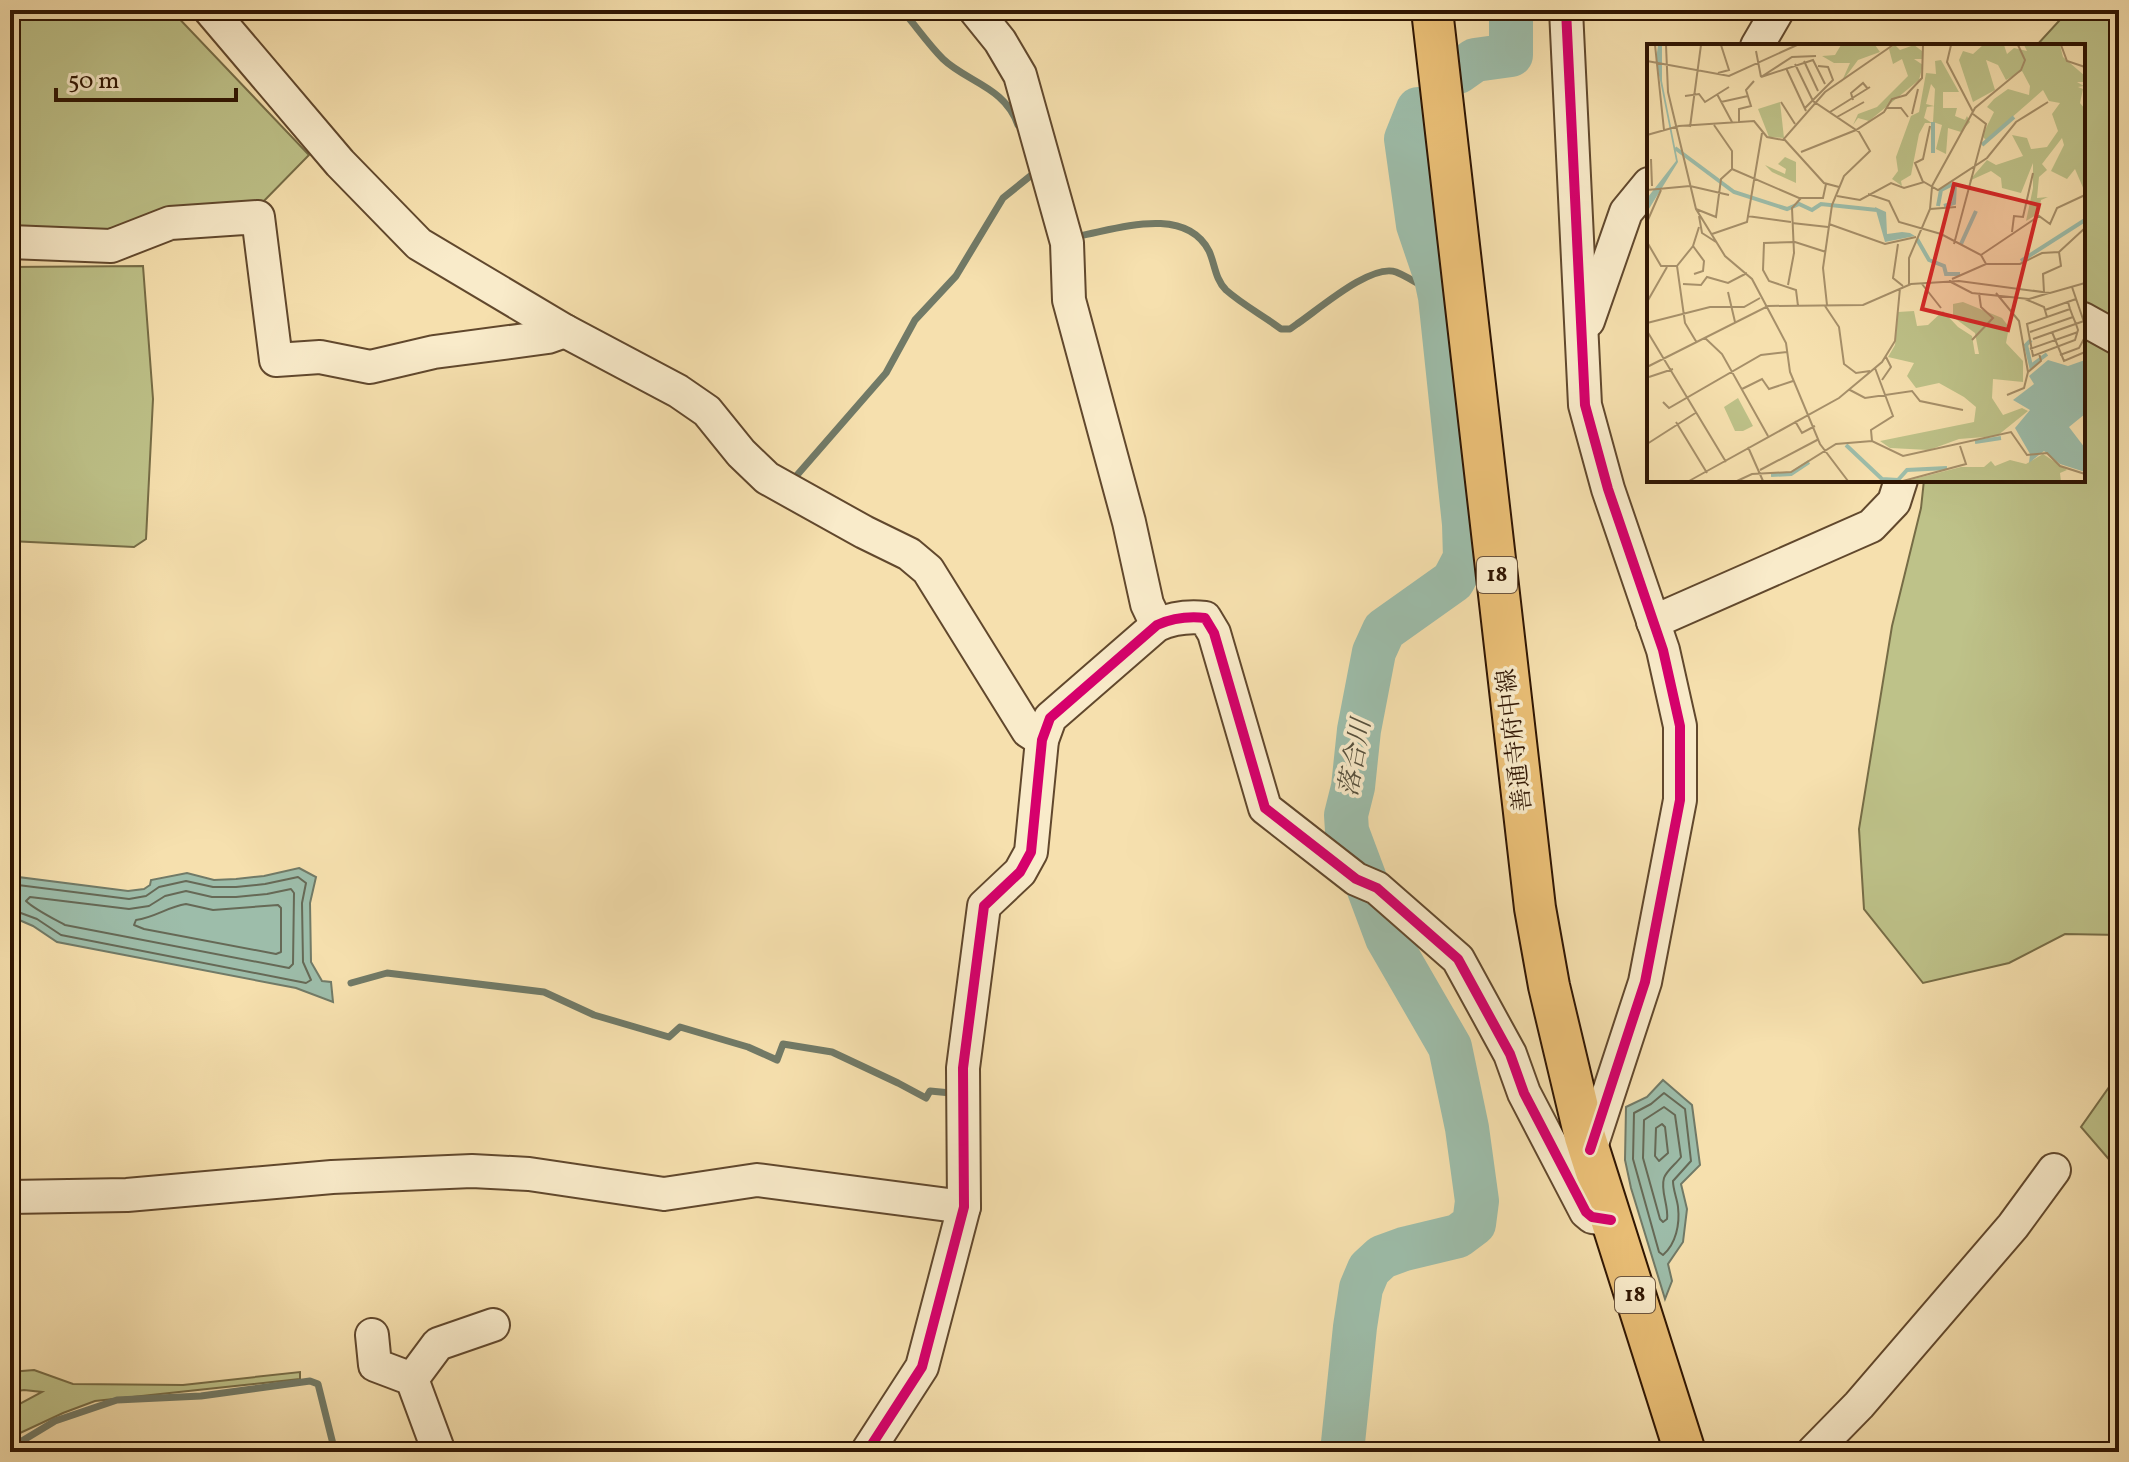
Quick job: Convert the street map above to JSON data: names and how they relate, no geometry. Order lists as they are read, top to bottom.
{
  "streets": {
    "main road": ["18", "善通寺府中線"]
  },
  "water": ["落合川"],
  "scale_bar": "50 m"
}
